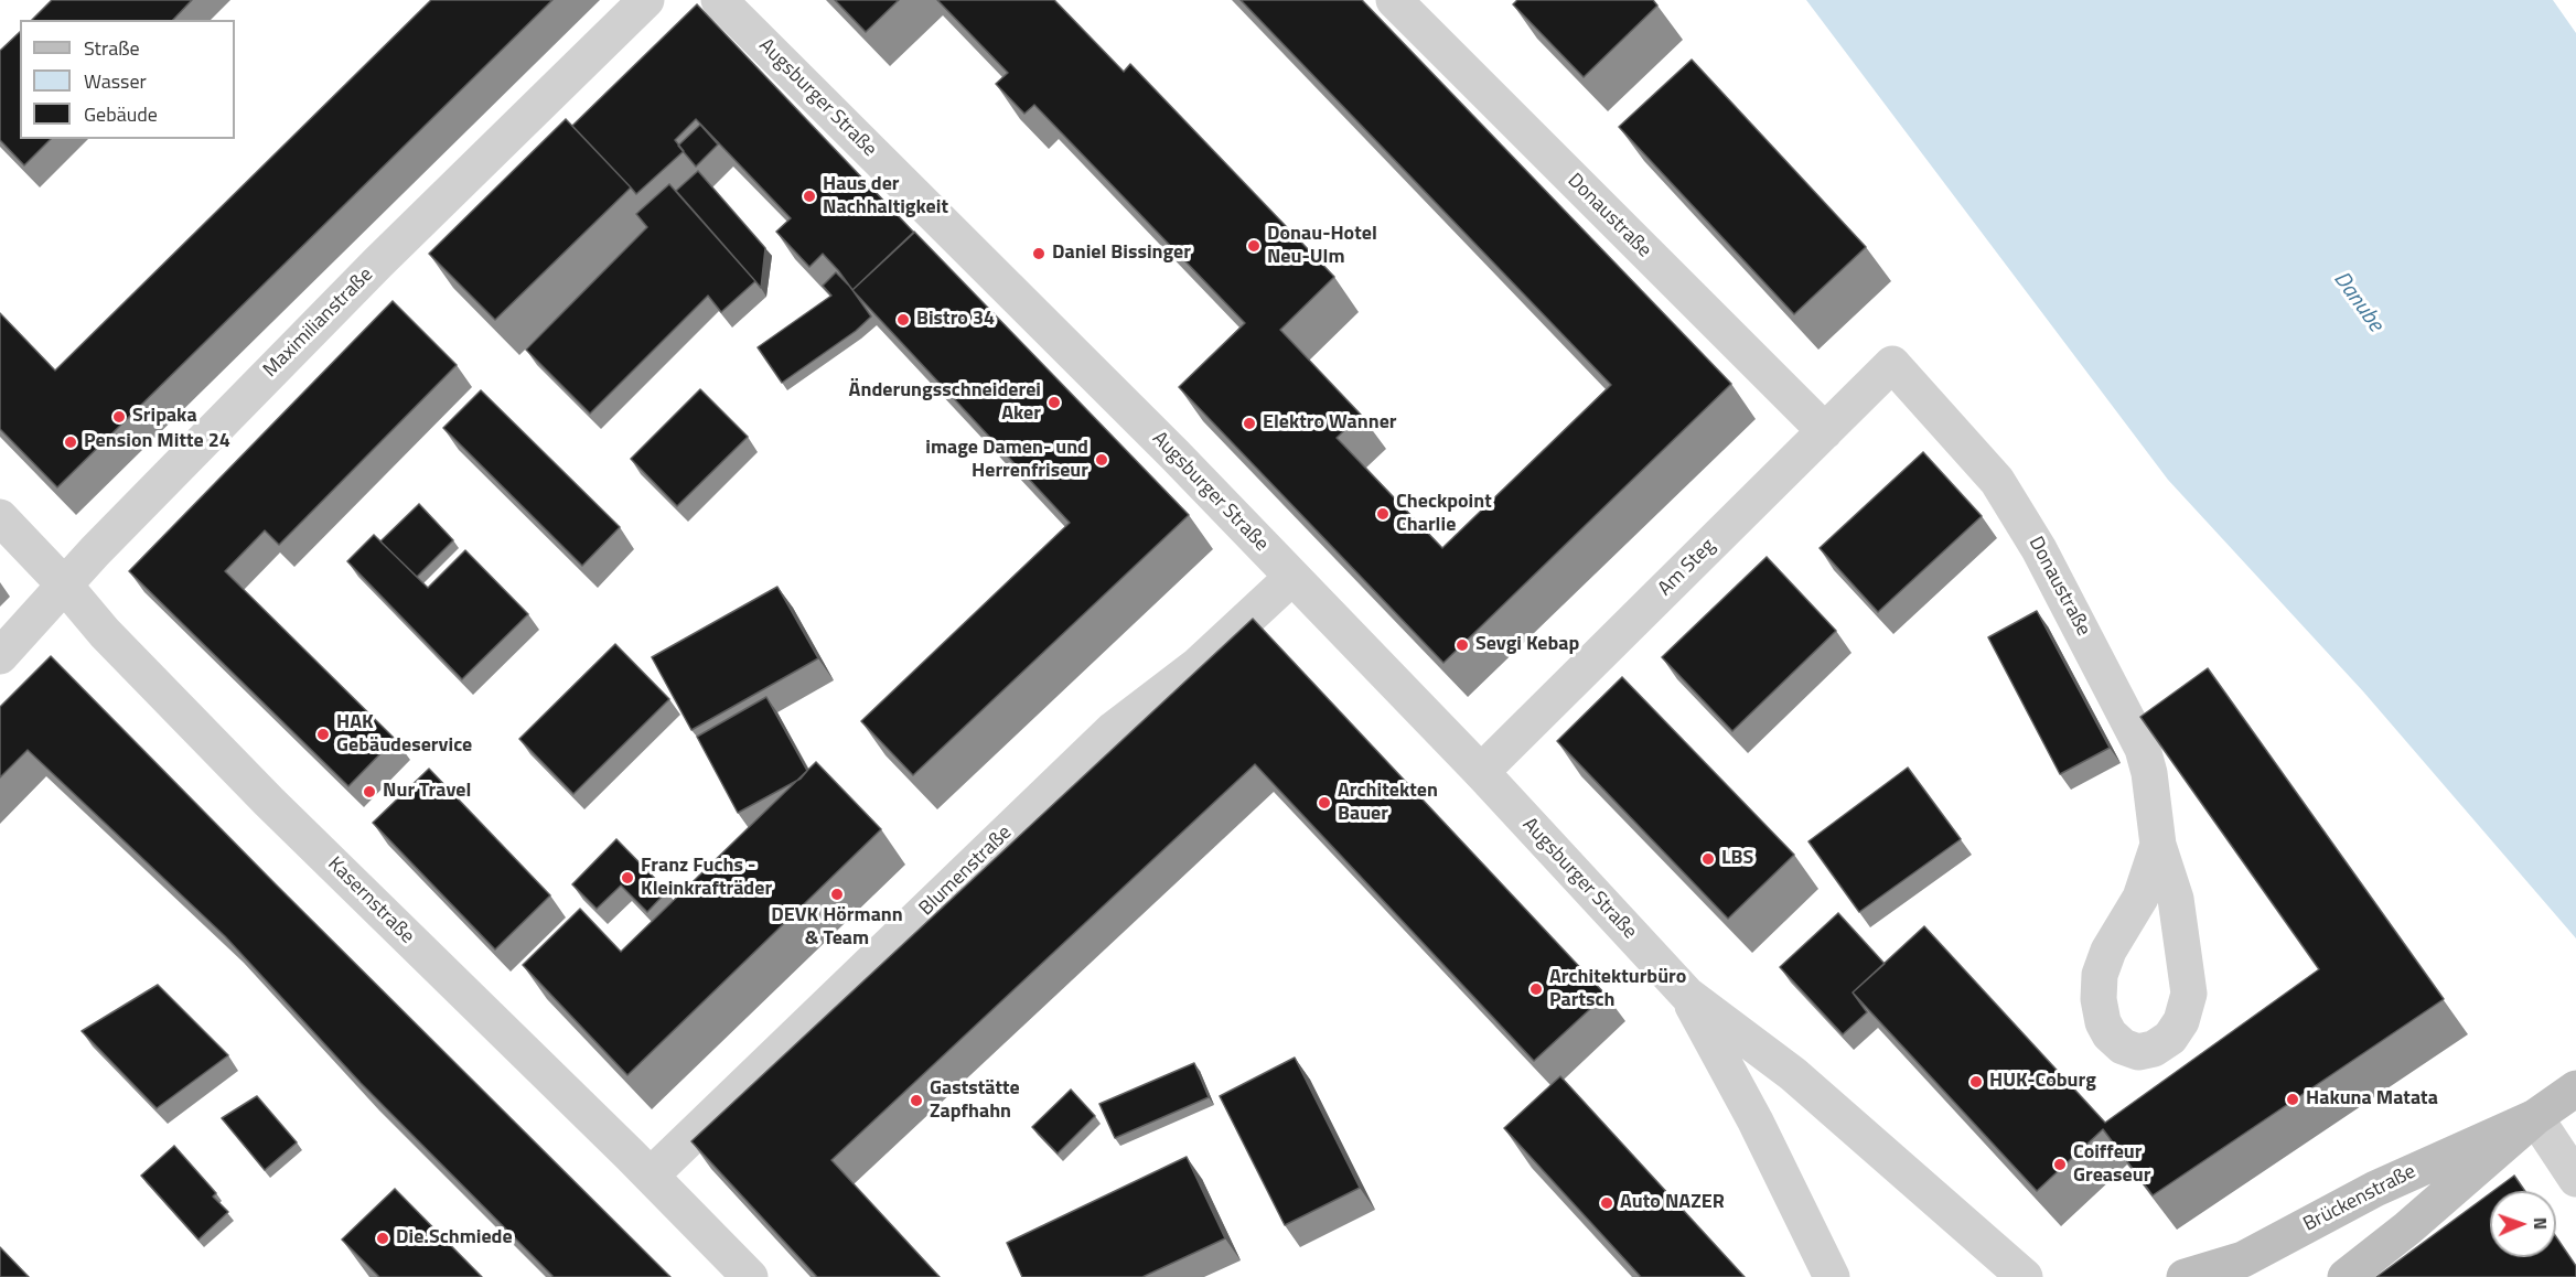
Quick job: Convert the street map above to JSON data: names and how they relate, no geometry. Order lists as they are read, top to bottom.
{
  "streets": {
    "main road": ["Brückenstraße"],
    "street": [
      "Augsburger Straße",
      "Donaustraße",
      "Maximilianstraße",
      "Am Steg",
      "Blumenstraße",
      "Kasernstraße"
    ]
  },
  "crossings": [
    ["Augsburger Straße", "Am Steg"],
    ["Augsburger Straße", "Blumenstraße"],
    ["Donaustraße", "Am Steg"],
    ["Maximilianstraße", "Kasernstraße"],
    ["Blumenstraße", "Kasernstraße"]
  ],
  "water": ["Danube"],
  "places": [
    "Haus der Nachhaltigkeit",
    "Donau-Hotel Neu-Ulm",
    "Daniel Bissinger",
    "Bistro 34",
    "Änderungsschneiderei Aker",
    "Sripaka",
    "Elektro Wanner",
    "Pension Mitte 24",
    "image Damen- und Herrenfriseur",
    "Checkpoint Charlie",
    "Sevgi Kebap",
    "HAK Gebäudeservice",
    "Nur Travel",
    "Architekten Bauer",
    "LBS",
    "Franz Fuchs - Kleinkrafträder",
    "DEVK Hörmann & Team",
    "Architekturbüro Partsch",
    "HUK-Coburg",
    "Hakuna Matata",
    "Gaststätte Zapfhahn",
    "Coiffeur Greaseur",
    "Auto NAZER",
    "Die.Schmiede"
  ],
  "legend": ["Straße", "Wasser", "Gebäude"],
  "north": "right"
}
